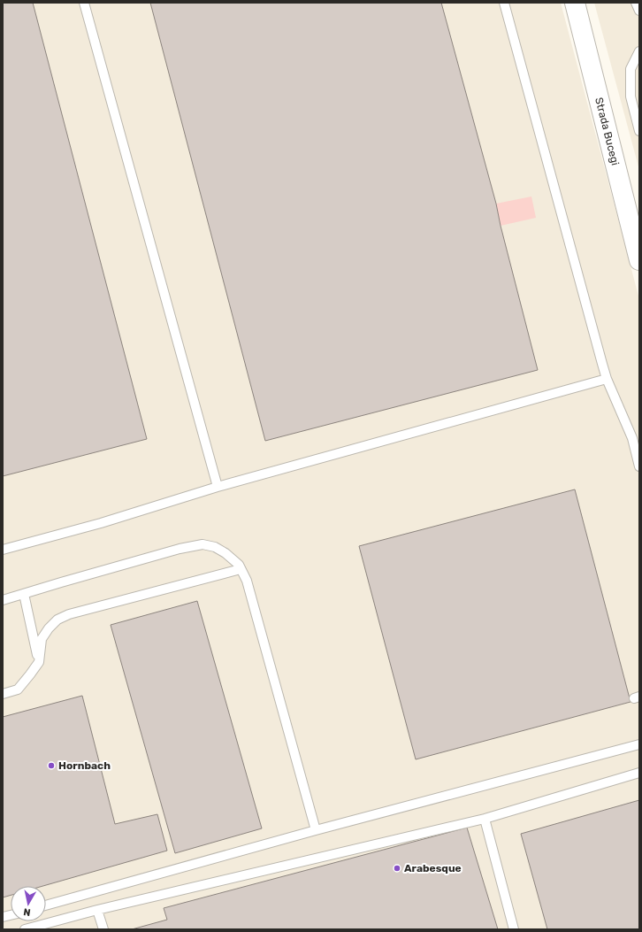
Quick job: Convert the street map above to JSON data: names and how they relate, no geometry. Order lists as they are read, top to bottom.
{
  "streets": {
    "street": ["Strada Bucegi"]
  },
  "places": ["Hornbach", "Arabesque"],
  "north": "bottom"
}
